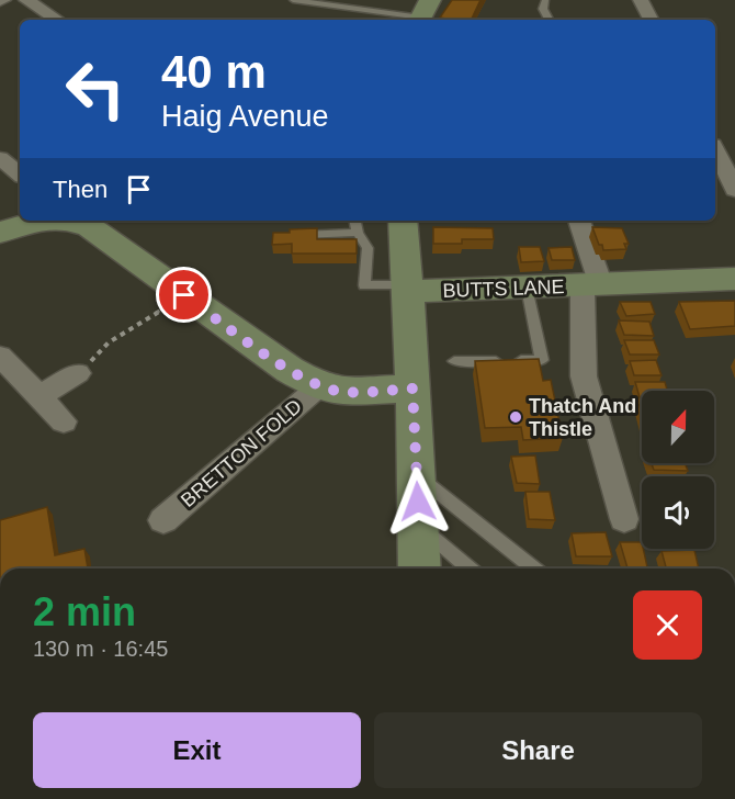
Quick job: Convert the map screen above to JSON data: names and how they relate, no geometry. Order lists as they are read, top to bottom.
{
  "streets": {
    "street": ["BUTTS LANE", "BRETTON FOLD"]
  },
  "places": ["Thatch And Thistle"],
  "north": "top",
  "page": {
    "turn": ["40 m", "Haig Avenue"],
    "then": "Then",
    "heading": ["2 min", "130 m · 16:45"],
    "buttons": ["Exit", "Share"]
  }
}
